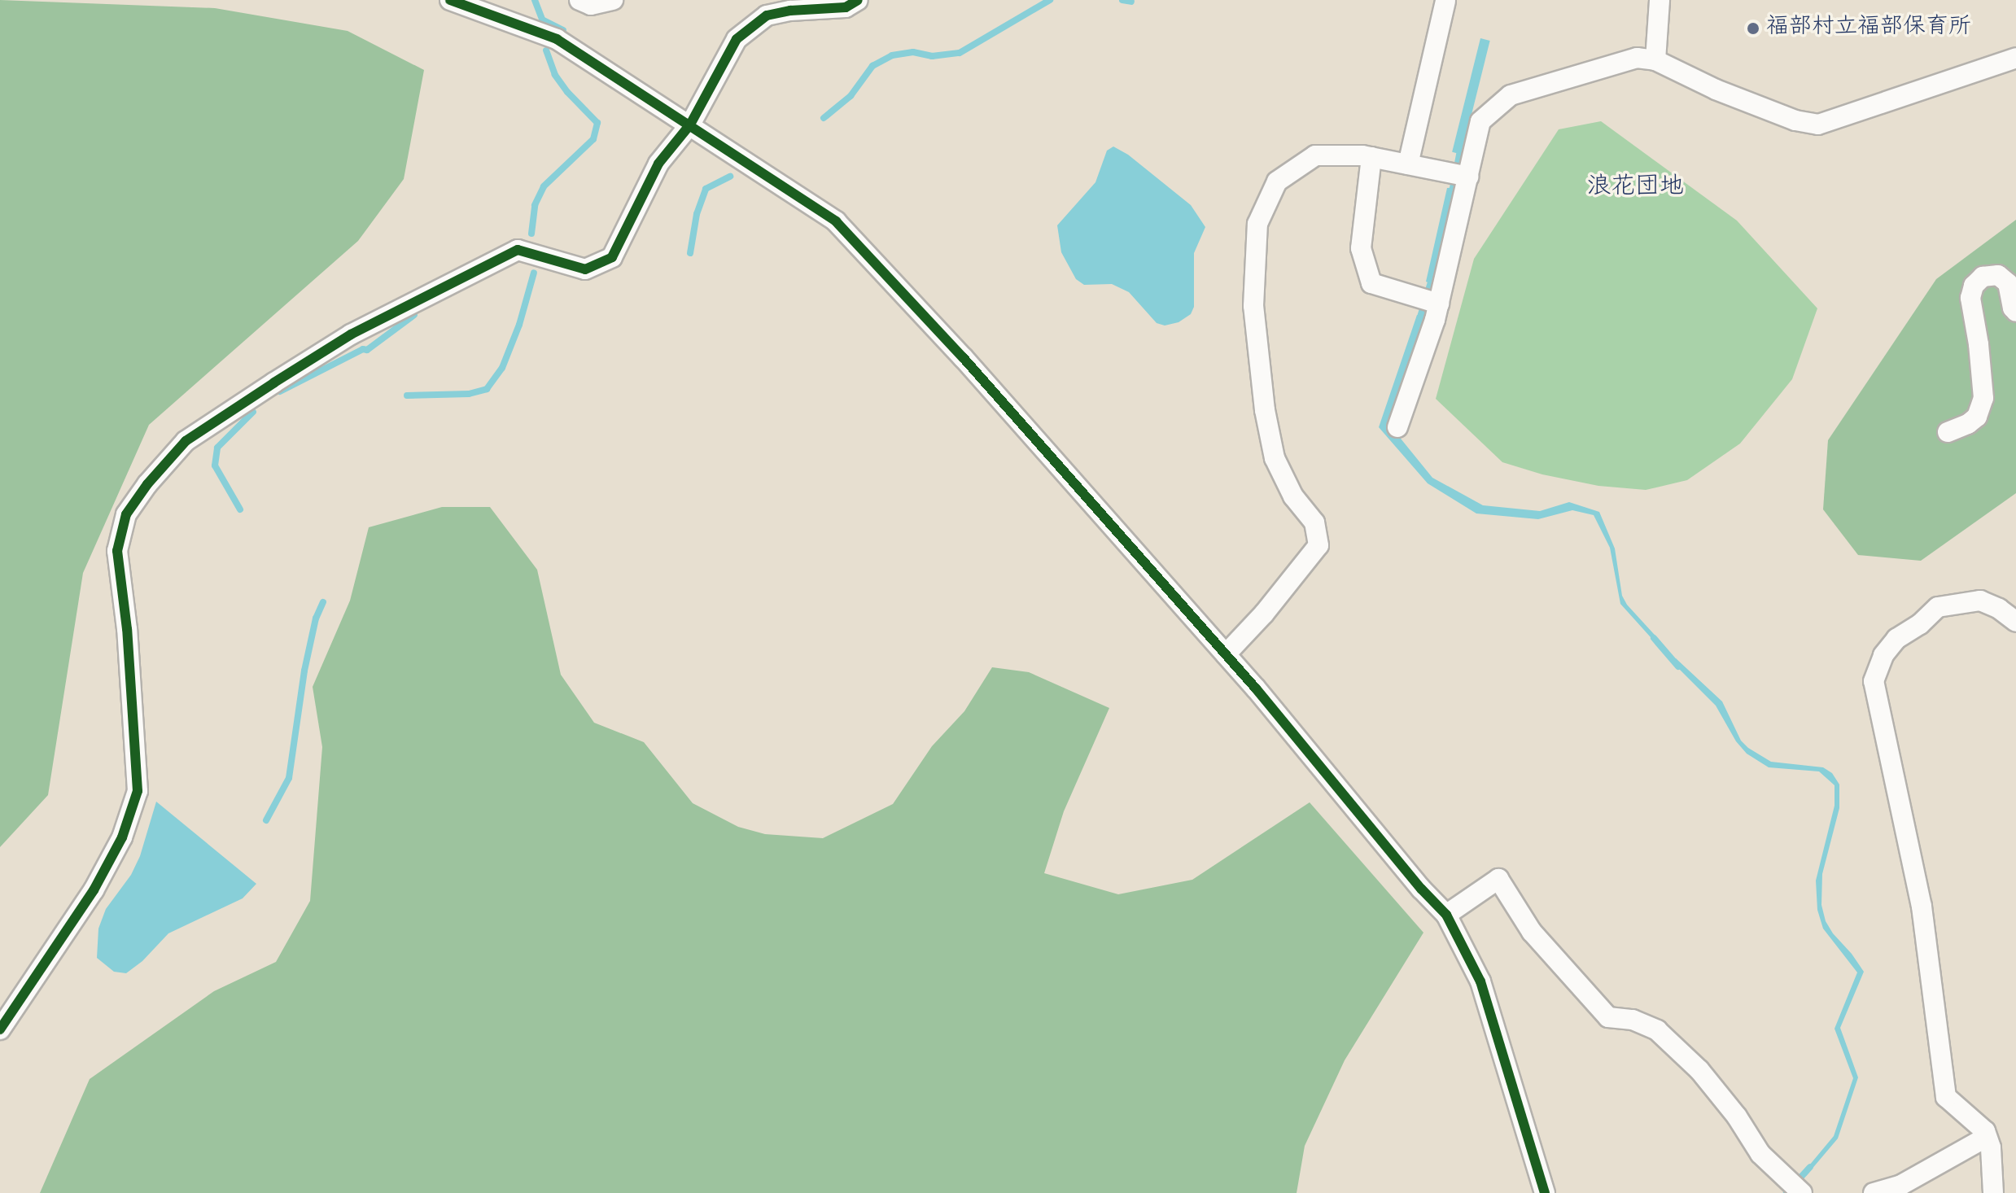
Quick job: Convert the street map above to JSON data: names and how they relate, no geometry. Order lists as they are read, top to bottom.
{
  "districts": ["浪花団地"],
  "places": ["福部村立福部保育所"]
}
